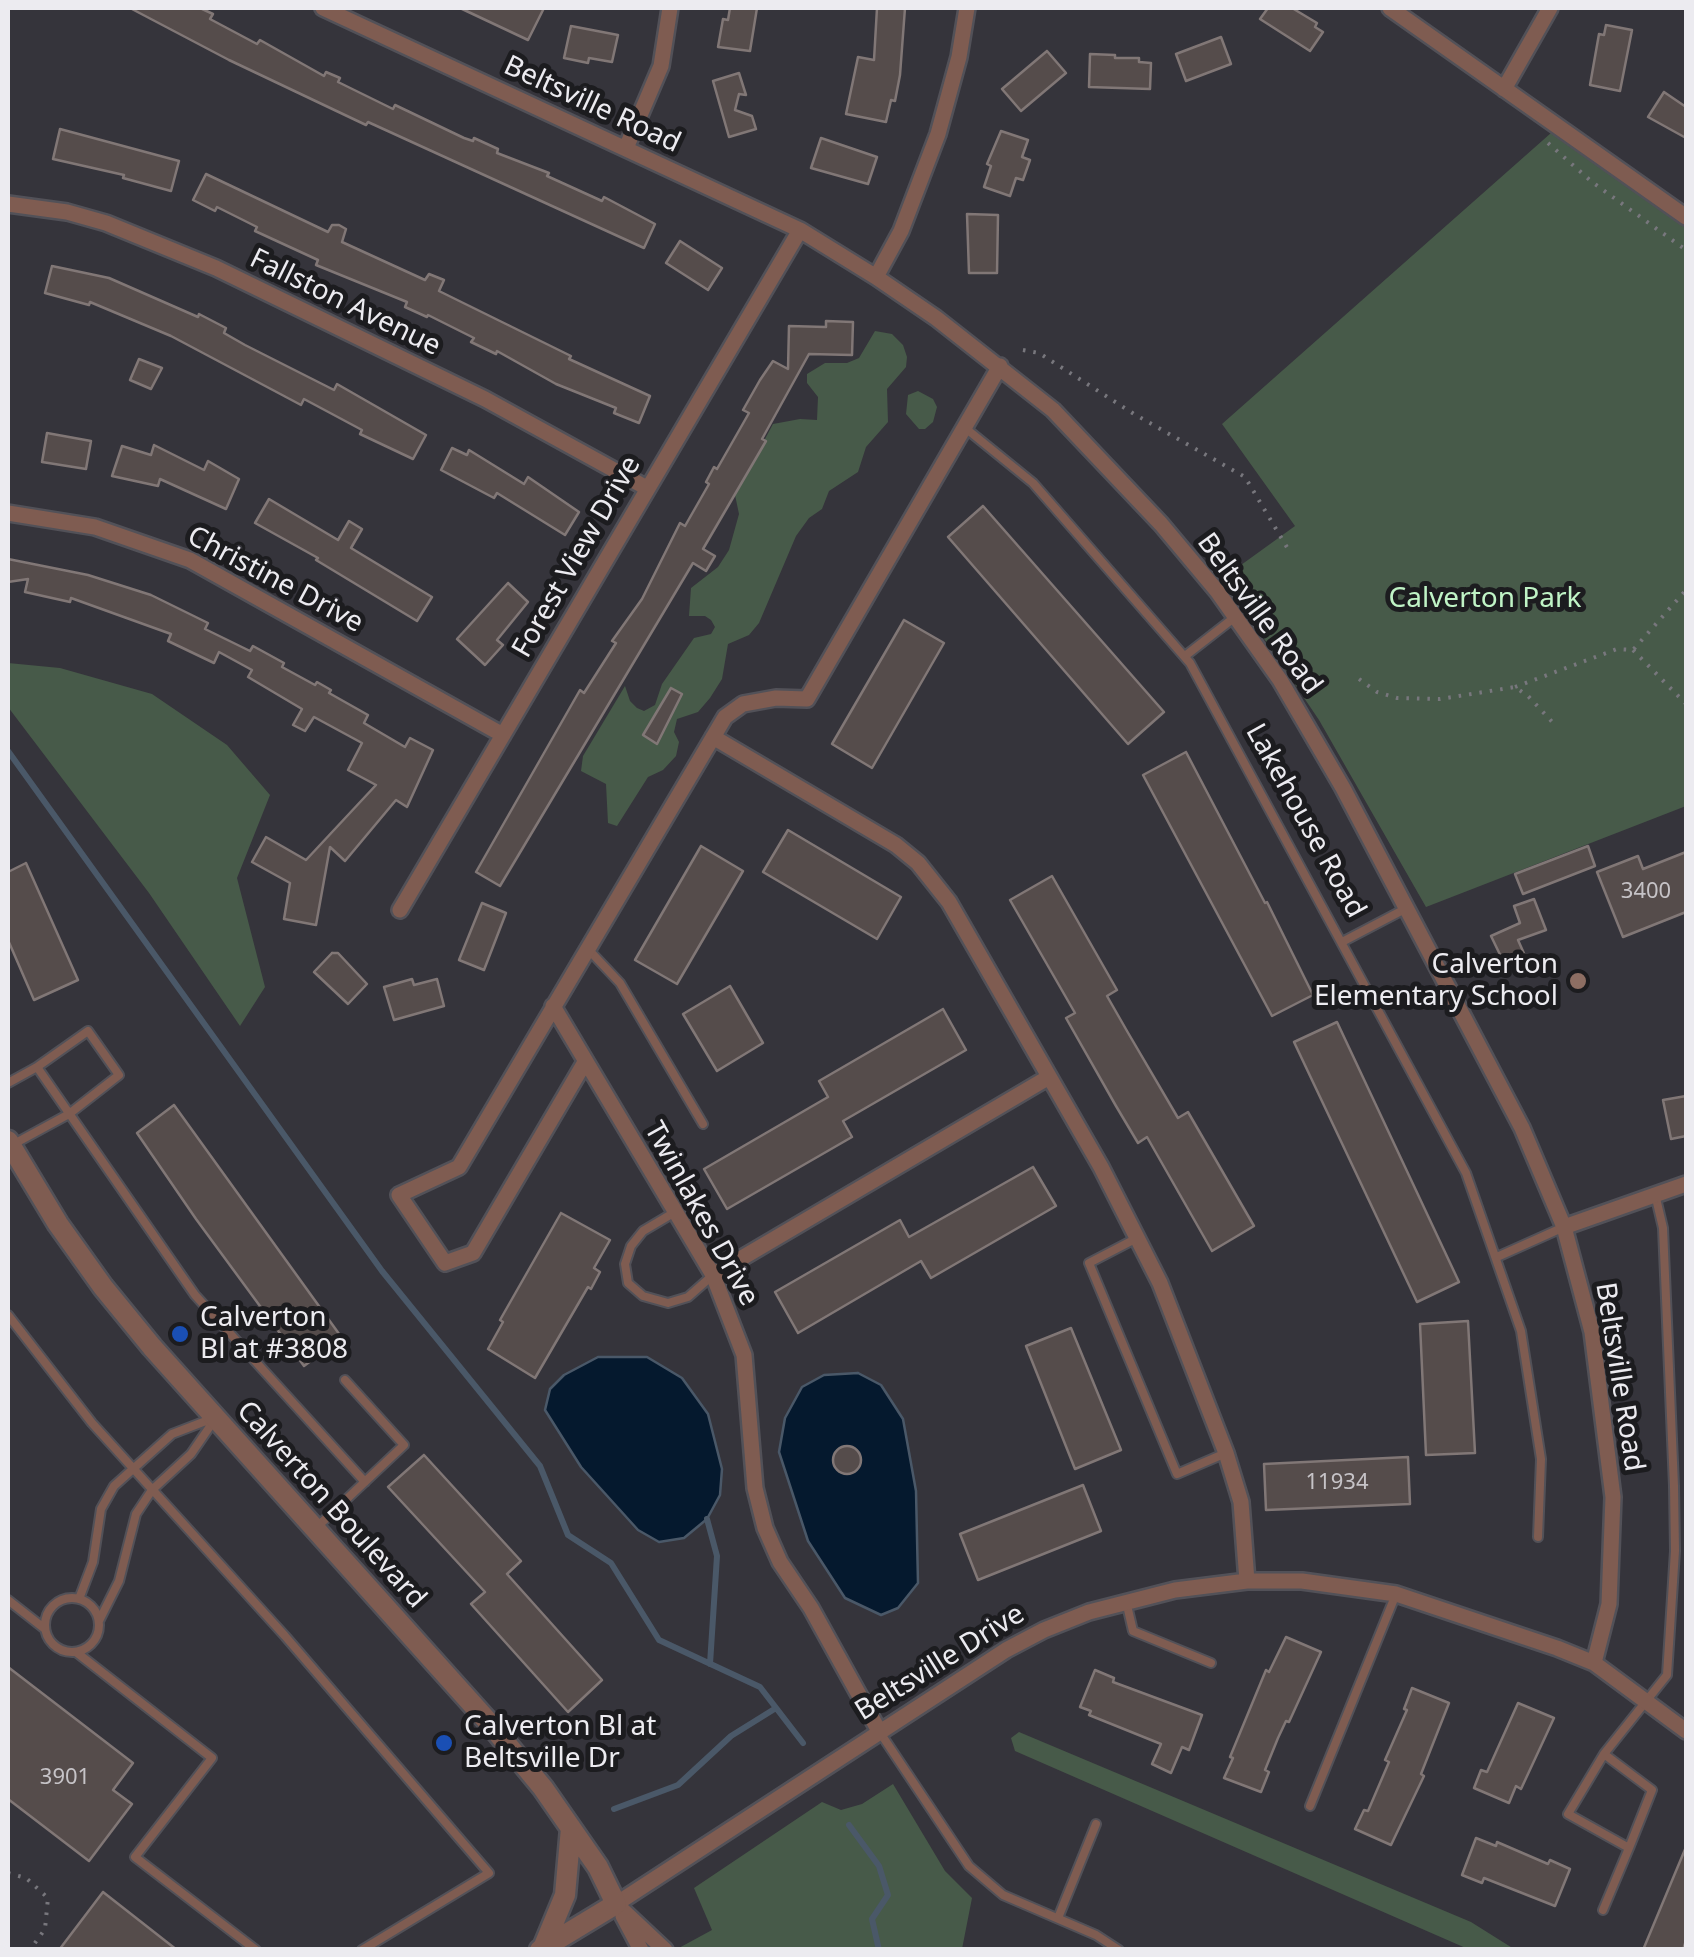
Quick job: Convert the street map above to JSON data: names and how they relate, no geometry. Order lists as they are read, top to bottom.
{
  "streets": {
    "street": [
      "Beltsville Road",
      "Fallston Avenue",
      "Forest View Drive",
      "Christine Drive",
      "Twinlakes Drive",
      "Calverton Boulevard",
      "Beltsville Drive"
    ],
    "lane": ["Lakehouse Road"]
  },
  "crossings": [
    ["Beltsville Road", "Forest View Drive"],
    ["Beltsville Road", "Beltsville Drive"],
    ["Fallston Avenue", "Forest View Drive"],
    ["Forest View Drive", "Christine Drive"],
    ["Twinlakes Drive", "Beltsville Drive"],
    ["Calverton Boulevard", "Beltsville Drive"]
  ],
  "parks": ["Calverton Park"],
  "places": ["Calverton Elementary School", "Calverton Bl at #3808", "Calverton Bl at Beltsville Dr"],
  "house_numbers": ["3400", "11934", "3901"]
}
